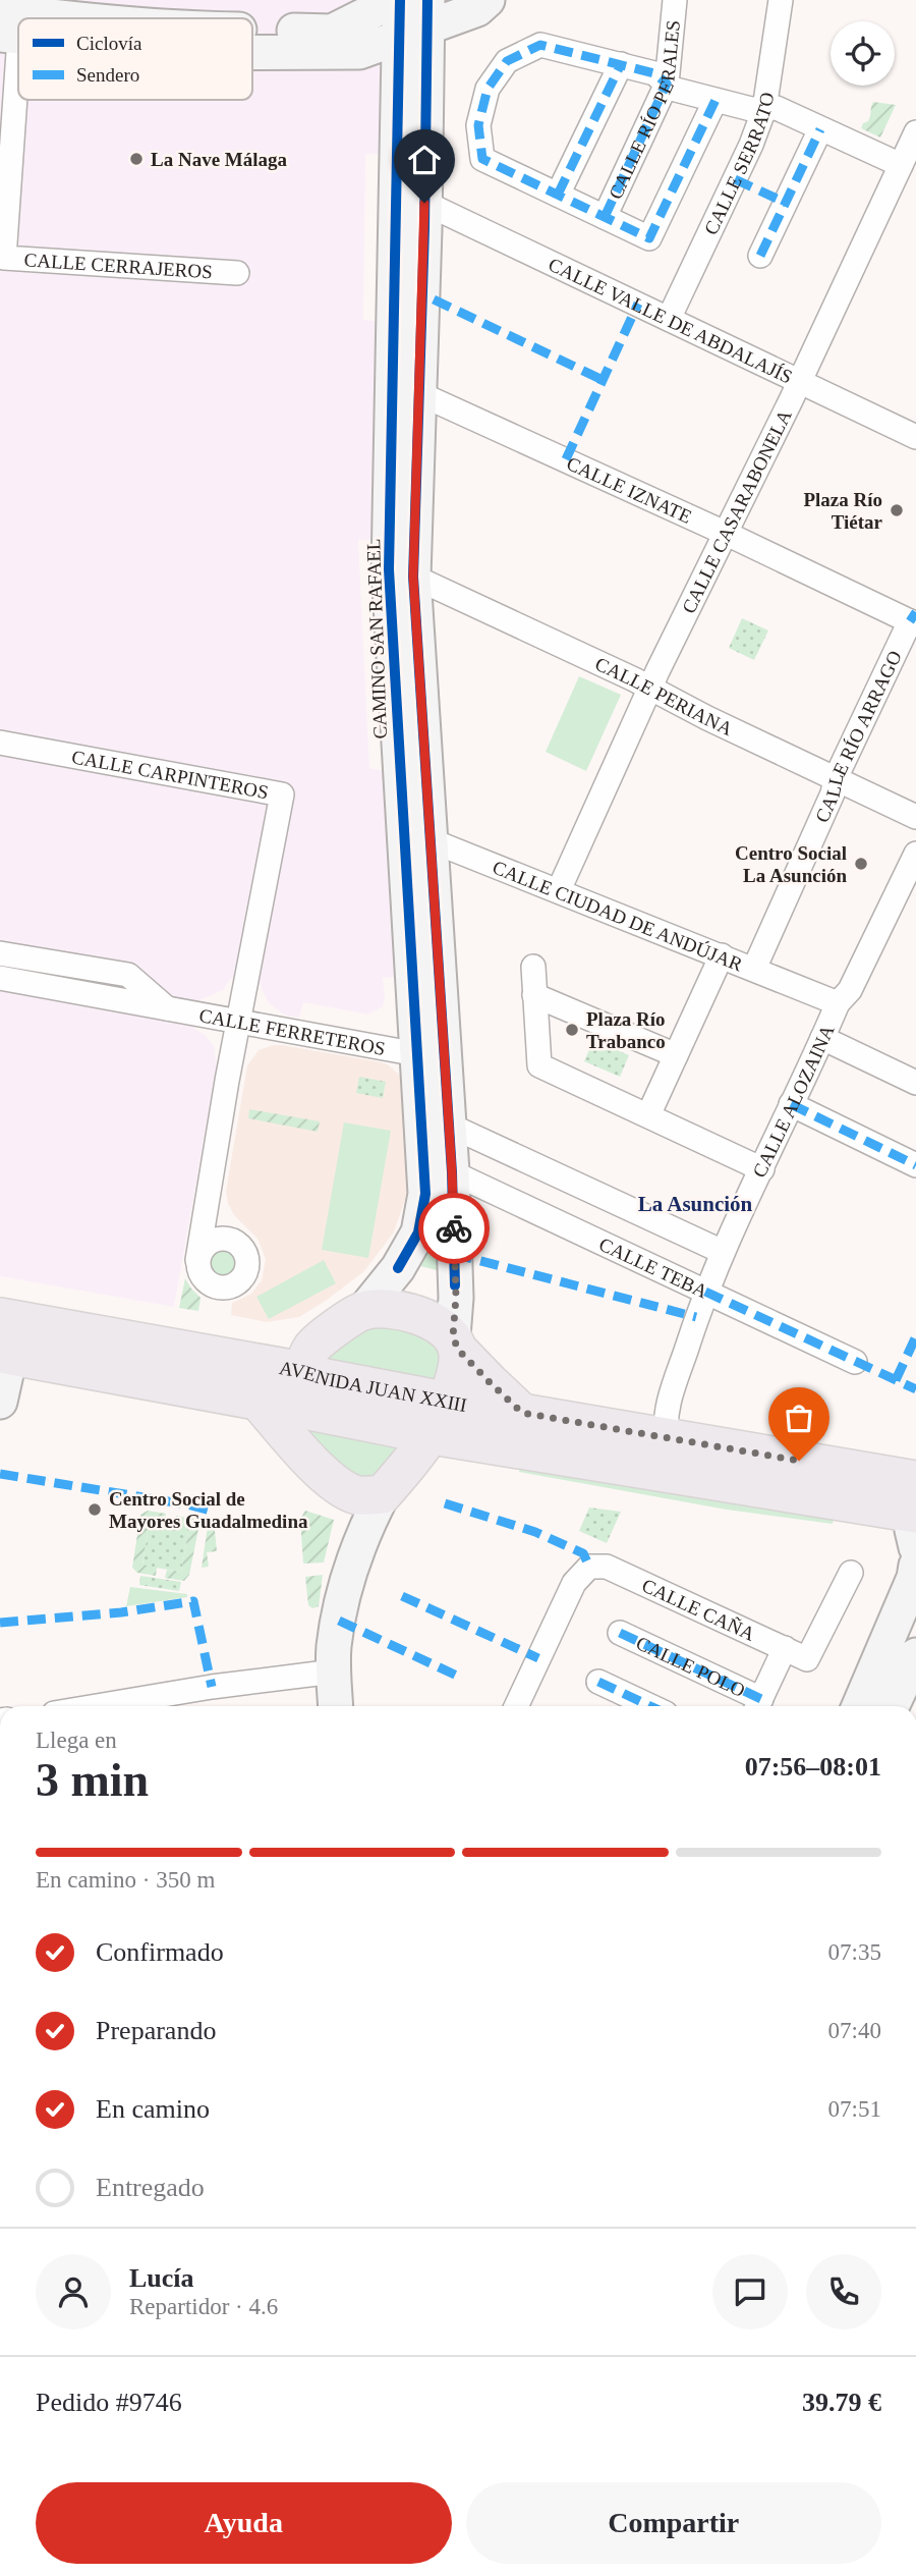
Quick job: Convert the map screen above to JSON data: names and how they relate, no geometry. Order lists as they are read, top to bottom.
{
  "streets": {
    "main road": ["CAMINO SAN RAFAEL", "AVENIDA JUAN XXIII"],
    "street": [
      "CALLE RÍO PERALES",
      "CALLE SERRATO",
      "CALLE CERRAJEROS",
      "CALLE VALLE DE ABDALAJÍS",
      "CALLE IZNATE",
      "CALLE CASARABONELA",
      "CALLE PERIANA",
      "CALLE RÍO ARRAGO",
      "CALLE CARPINTEROS",
      "CALLE CIUDAD DE ANDÚJAR",
      "CALLE FERRETEROS",
      "CALLE ALOZAINA",
      "CALLE TEBA",
      "CALLE CAÑA",
      "CALLE POLO"
    ]
  },
  "crossings": [
    ["CALLE SERRATO", "CALLE VALLE DE ABDALAJÍS"],
    ["CALLE VALLE DE ABDALAJÍS", "CALLE CASARABONELA"],
    ["CALLE VALLE DE ABDALAJÍS", "CAMINO SAN RAFAEL"],
    ["CALLE IZNATE", "CALLE CASARABONELA"],
    ["CALLE IZNATE", "CAMINO SAN RAFAEL"],
    ["CALLE IZNATE", "CALLE RÍO ARRAGO"],
    ["CALLE CASARABONELA", "CALLE PERIANA"],
    ["CALLE CASARABONELA", "CALLE CIUDAD DE ANDÚJAR"],
    ["CAMINO SAN RAFAEL", "CALLE PERIANA"],
    ["CAMINO SAN RAFAEL", "CALLE CIUDAD DE ANDÚJAR"],
    ["CAMINO SAN RAFAEL", "CALLE FERRETEROS"],
    ["CAMINO SAN RAFAEL", "CALLE TEBA"],
    ["CALLE PERIANA", "CALLE RÍO ARRAGO"],
    ["CALLE RÍO ARRAGO", "CALLE CIUDAD DE ANDÚJAR"],
    ["CALLE CARPINTEROS", "CALLE FERRETEROS"],
    ["CALLE CIUDAD DE ANDÚJAR", "CALLE ALOZAINA"],
    ["CALLE ALOZAINA", "CALLE TEBA"],
    ["CALLE ALOZAINA", "AVENIDA JUAN XXIII"]
  ],
  "districts": ["La Asunción"],
  "places": [
    "La Nave Málaga",
    "Plaza Río Tiétar",
    "Centro Social La Asunción",
    "Plaza Río Trabanco",
    "Centro Social de Mayores Guadalmedina"
  ],
  "legend": ["Ciclovía", "Sendero"],
  "page": {
    "heading": ["3 min", "Llega en", "07:56–08:01"],
    "panel": [
      "Lucía",
      "Repartidor · 4.6",
      "Pedido #9746",
      "39.79 €"
    ],
    "bar": "En camino · 350 m",
    "list": [
      ["Confirmado", "07:35"],
      ["Preparando", "07:40"],
      ["En camino", "07:51"],
      "Entregado"
    ],
    "buttons": ["Ayuda", "Compartir"]
  }
}
